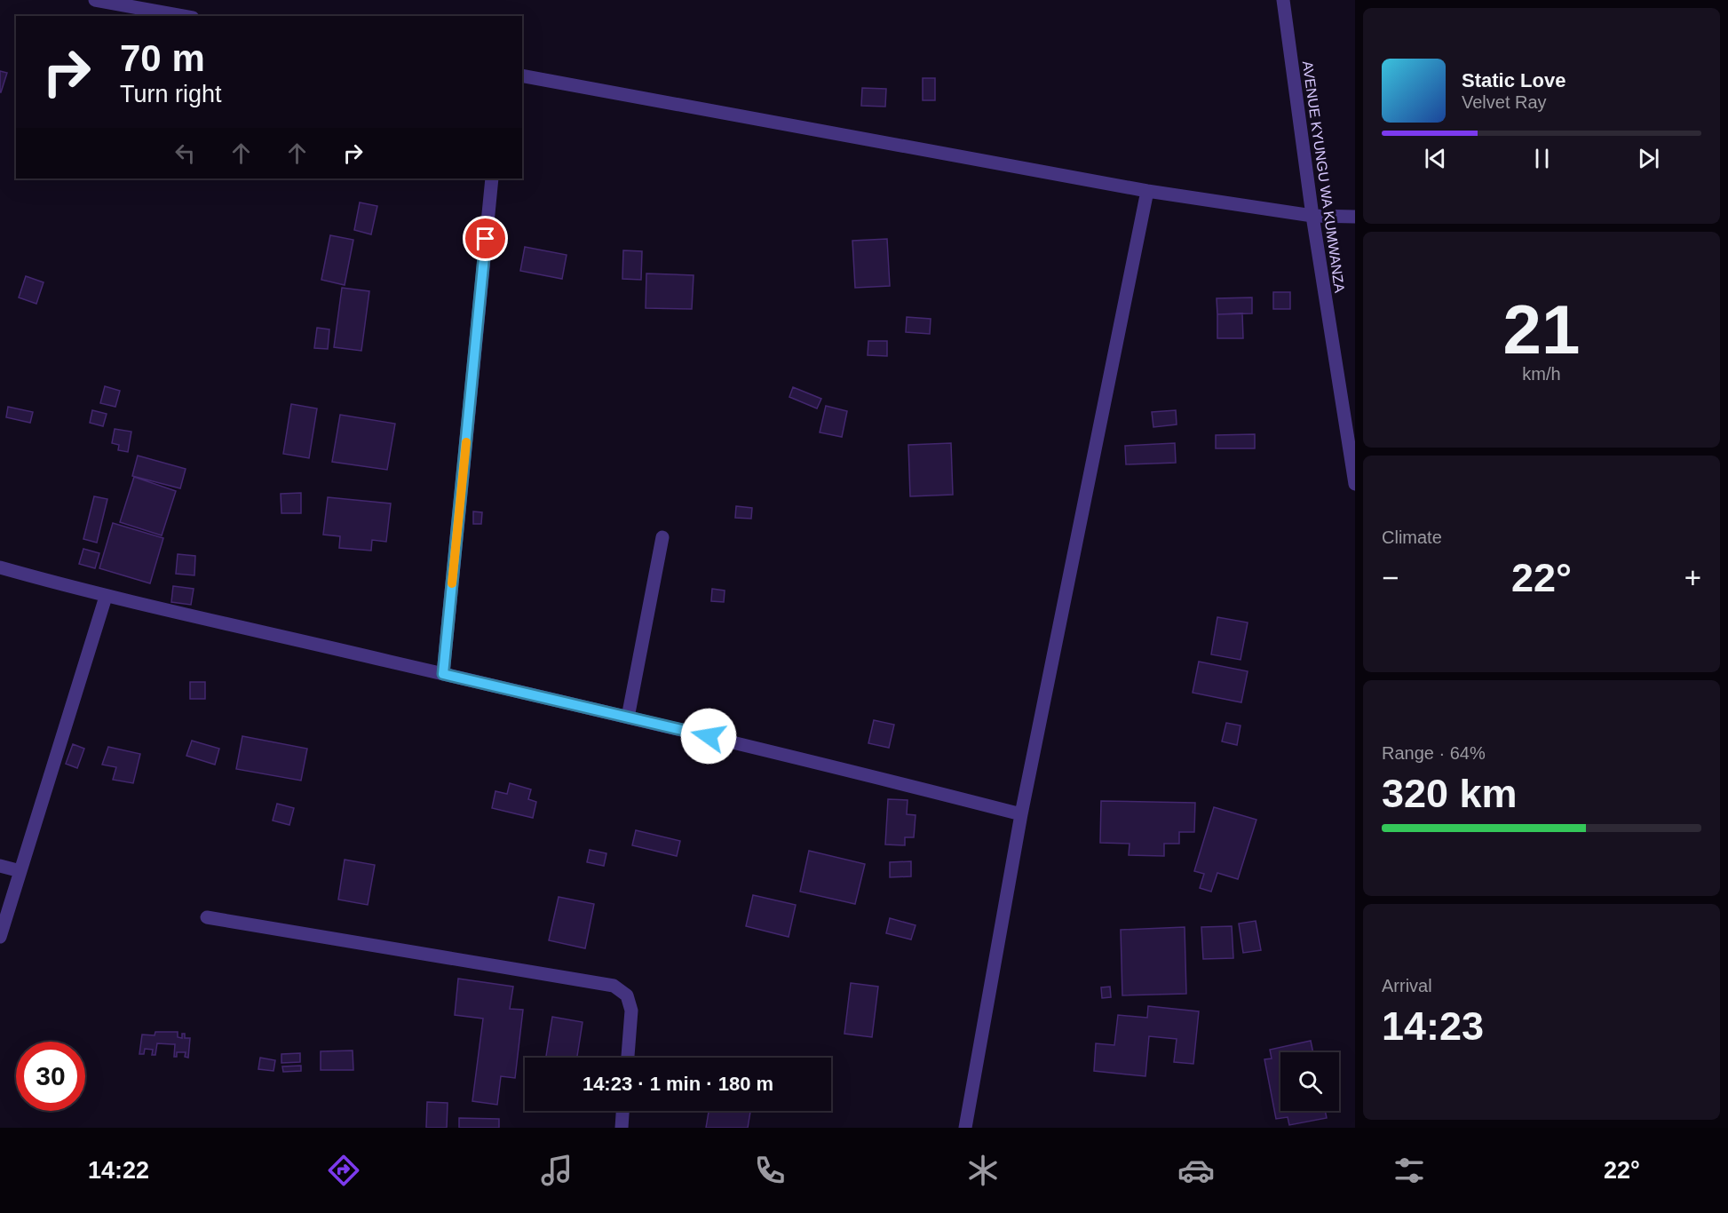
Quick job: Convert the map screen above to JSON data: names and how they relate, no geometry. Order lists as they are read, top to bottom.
{
  "streets": {
    "street": ["AVENUE KYUNGU WA KUMWANZA"]
  },
  "page": {
    "turn": ["70 m", "Turn right"],
    "song": ["Static Love", "Velvet Ray"],
    "tile": [
      ["21", "km/h"],
      "Climate",
      ["Range · 64%", "320 km"],
      ["Arrival", "14:23"]
    ],
    "heat": ["−", "22°", "+"],
    "limit": "30",
    "trip": "14:23 · 1 min · 180 m",
    "tabs": ["14:22", "22°"]
  }
}
